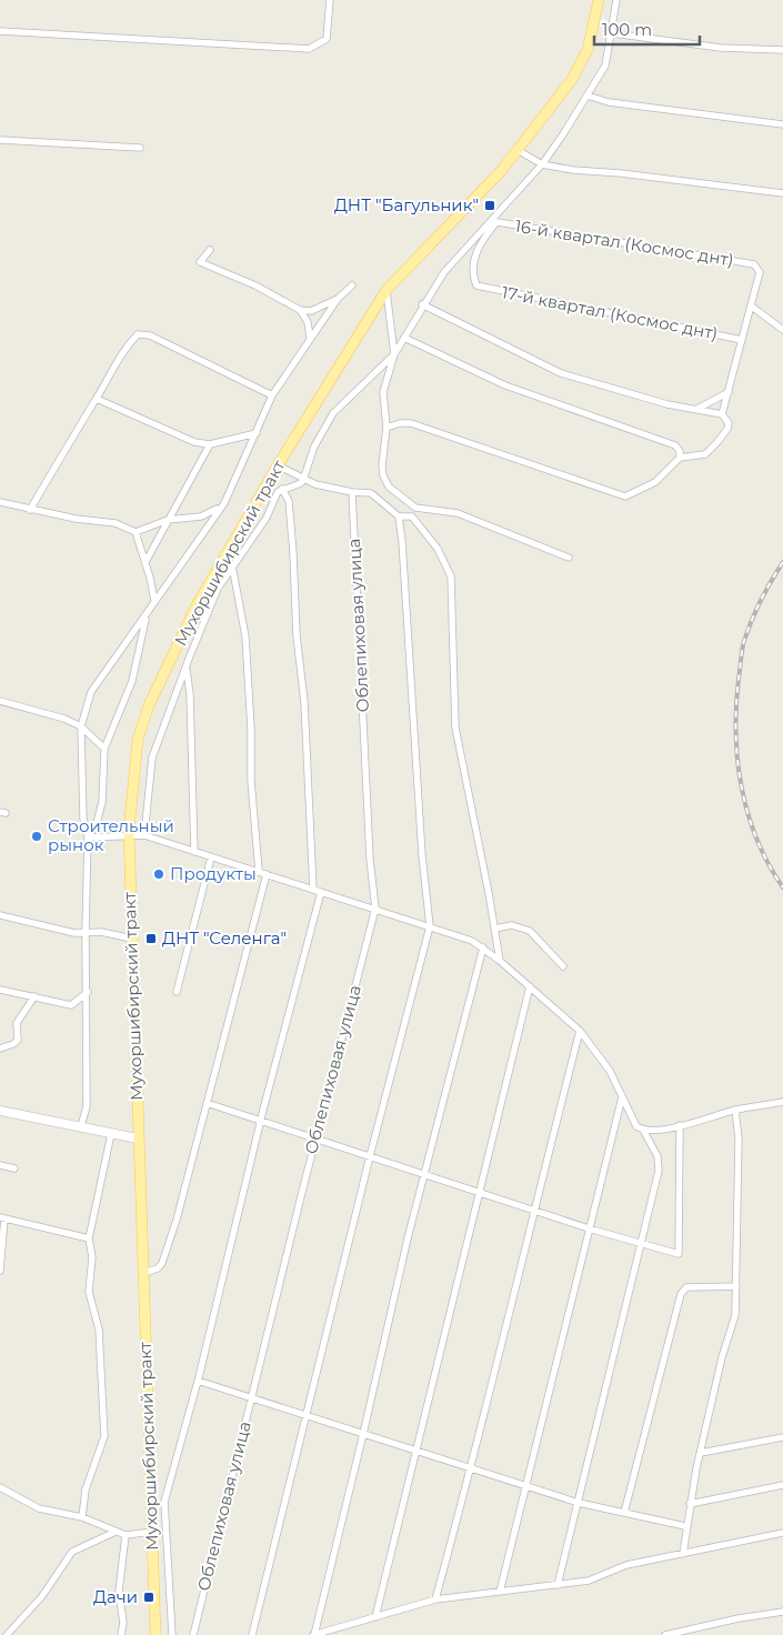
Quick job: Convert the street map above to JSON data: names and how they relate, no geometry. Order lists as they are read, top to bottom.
{
  "streets": {
    "main road": ["Мухоршибирский тракт"],
    "street": ["16-й квартал (Космос днт)", "17-й квартал (Космос днт)", "Облепиховая улица"]
  },
  "crossings": [
    ["16-й квартал (Космос днт)", "17-й квартал (Космос днт)"]
  ],
  "places": {
    "transit": ["ДНТ \"Багульник\"", "ДНТ \"Селенга\"", "Дачи"],
    "other": ["Строительный рынок", "Продукты"]
  },
  "scale_bar": "100 m"
}
